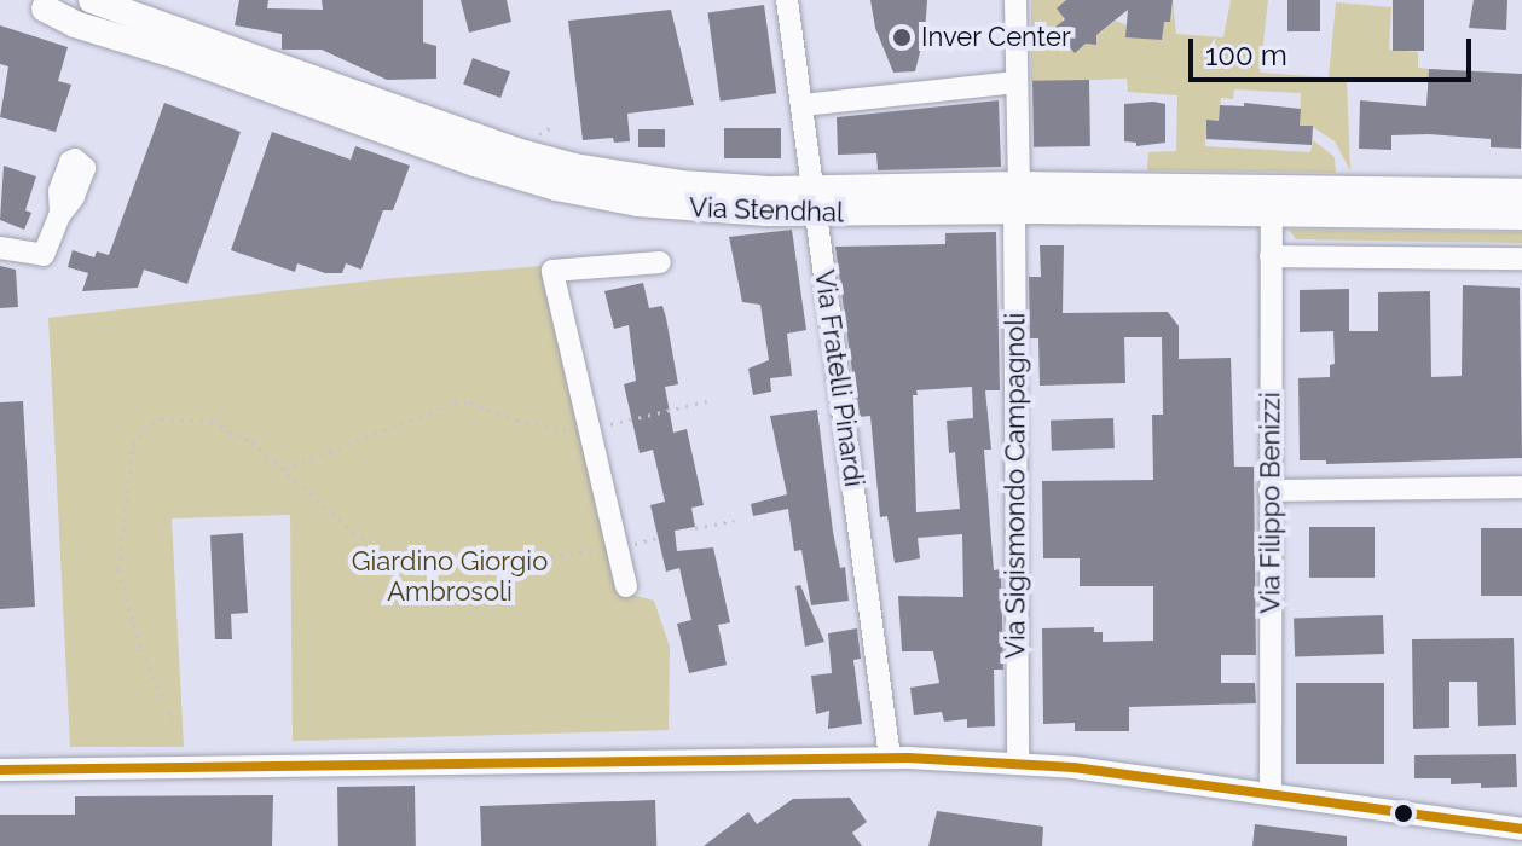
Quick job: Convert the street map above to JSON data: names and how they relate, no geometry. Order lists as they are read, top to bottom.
{
  "streets": {
    "main road": ["Via Stendhal"],
    "street": ["Via Fratelli Pinardi", "Via Sigismondo Campagnoli", "Via Filippo Benizzi"]
  },
  "crossings": [
    ["Via Stendhal", "Via Fratelli Pinardi"],
    ["Via Stendhal", "Via Sigismondo Campagnoli"],
    ["Via Stendhal", "Via Filippo Benizzi"]
  ],
  "parks": ["Giardino Giorgio Ambrosoli"],
  "places": ["Inver Center"],
  "scale_bar": "100 m"
}
